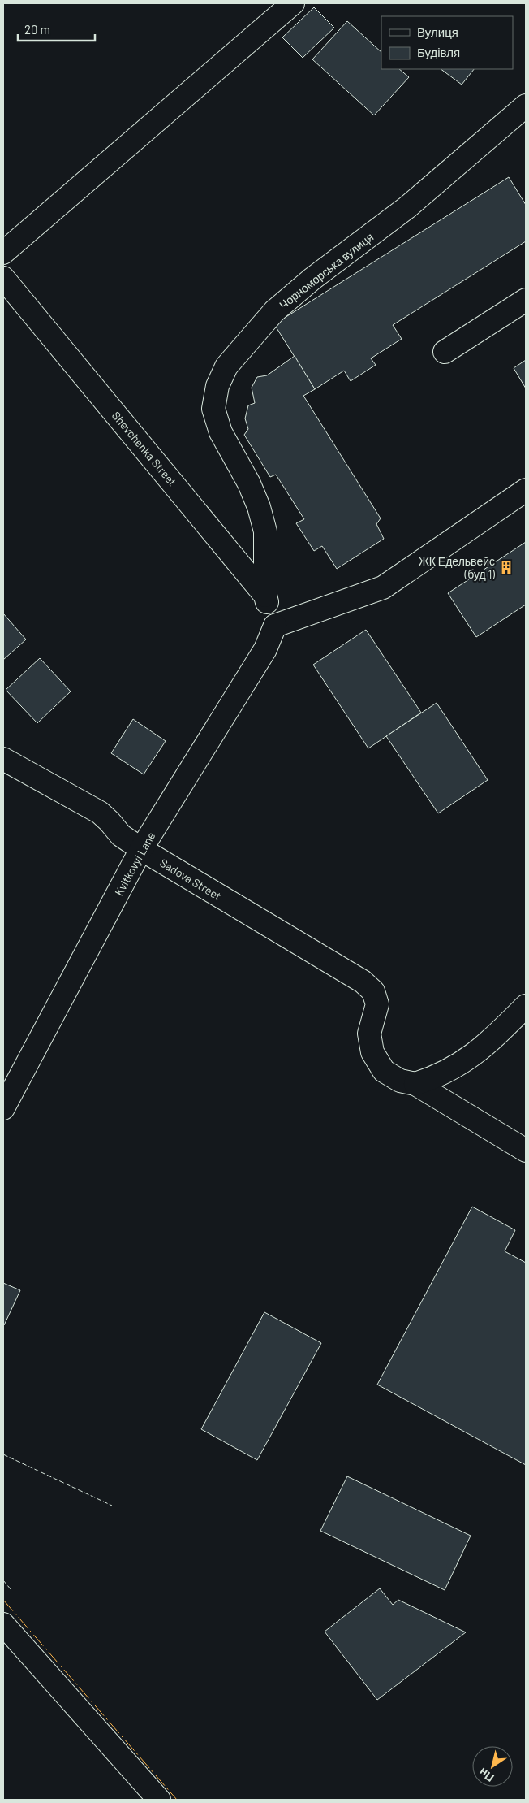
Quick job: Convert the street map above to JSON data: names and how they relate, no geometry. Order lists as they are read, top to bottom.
{
  "streets": {
    "street": [
      "Чорноморська вулиця",
      "Shevchenka Street",
      "Kvitkovyi Lane",
      "Sadova Street"
    ]
  },
  "crossings": [
    ["Чорноморська вулиця", "Shevchenka Street"],
    ["Shevchenka Street", "Kvitkovyi Lane"],
    ["Kvitkovyi Lane", "Sadova Street"]
  ],
  "places": {
    "building": ["ЖК Едельвейс (буд 1)"]
  },
  "legend": ["Вулиця", "Будівля"],
  "scale_bar": "20 m",
  "north": "bottom left"
}
